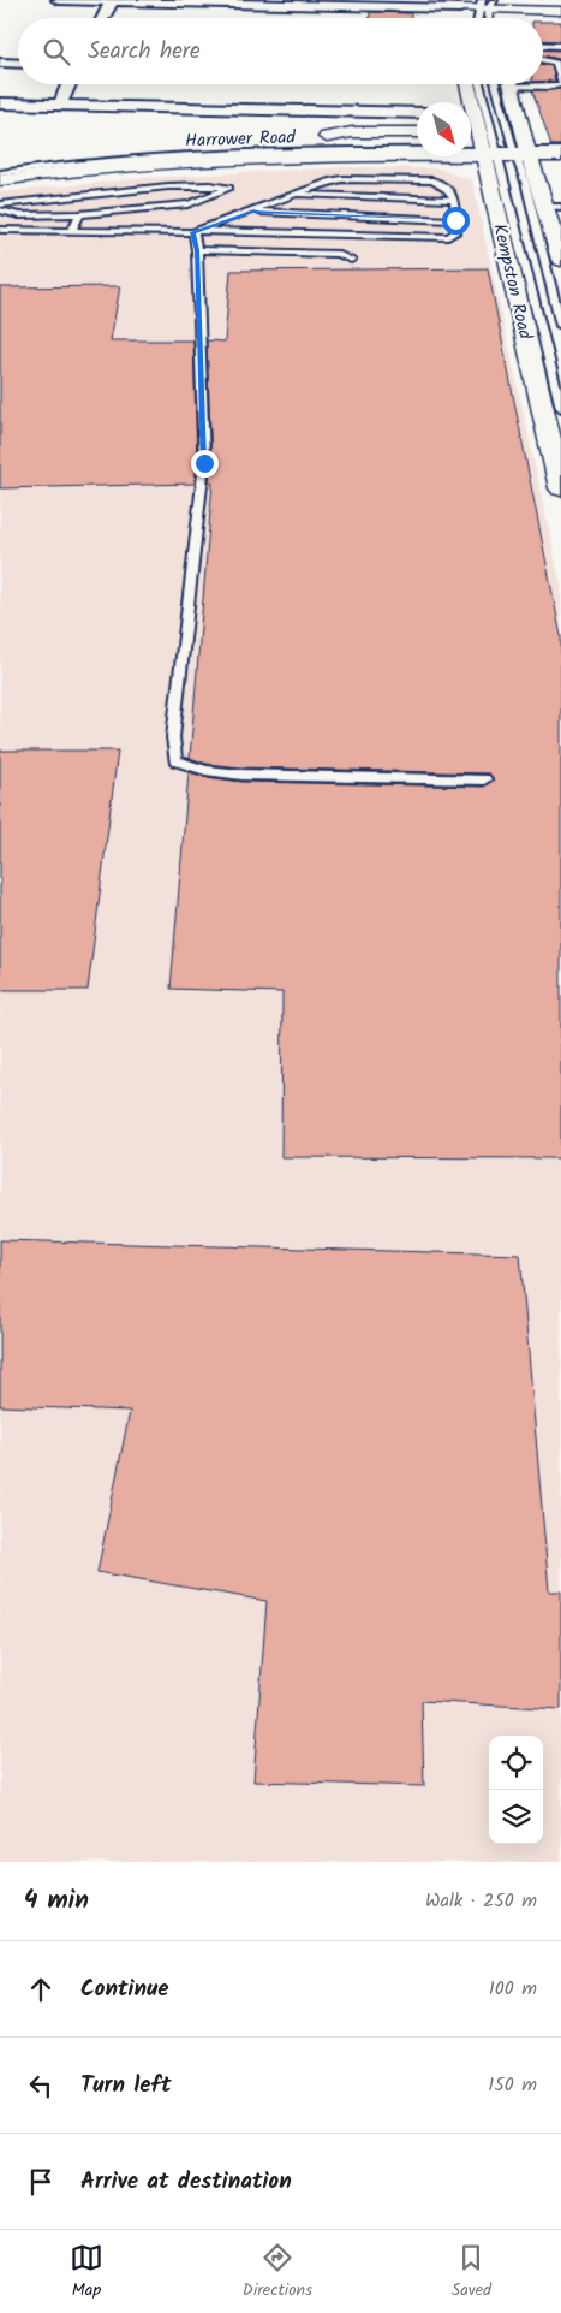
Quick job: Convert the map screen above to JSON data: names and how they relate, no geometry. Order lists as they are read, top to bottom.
{
  "streets": {
    "main road": ["Harrower Road", "Kempston Road"]
  },
  "crossings": [
    ["Harrower Road", "Kempston Road"]
  ],
  "north": "bottom right",
  "page": {
    "search": "Search here",
    "heading": ["4 min", "Walk · 250 m"],
    "list": [
      ["Continue", "100 m"],
      ["Turn left", "150 m"],
      "Arrive at destination"
    ],
    "nav": ["Map", "Directions", "Saved"]
  }
}
